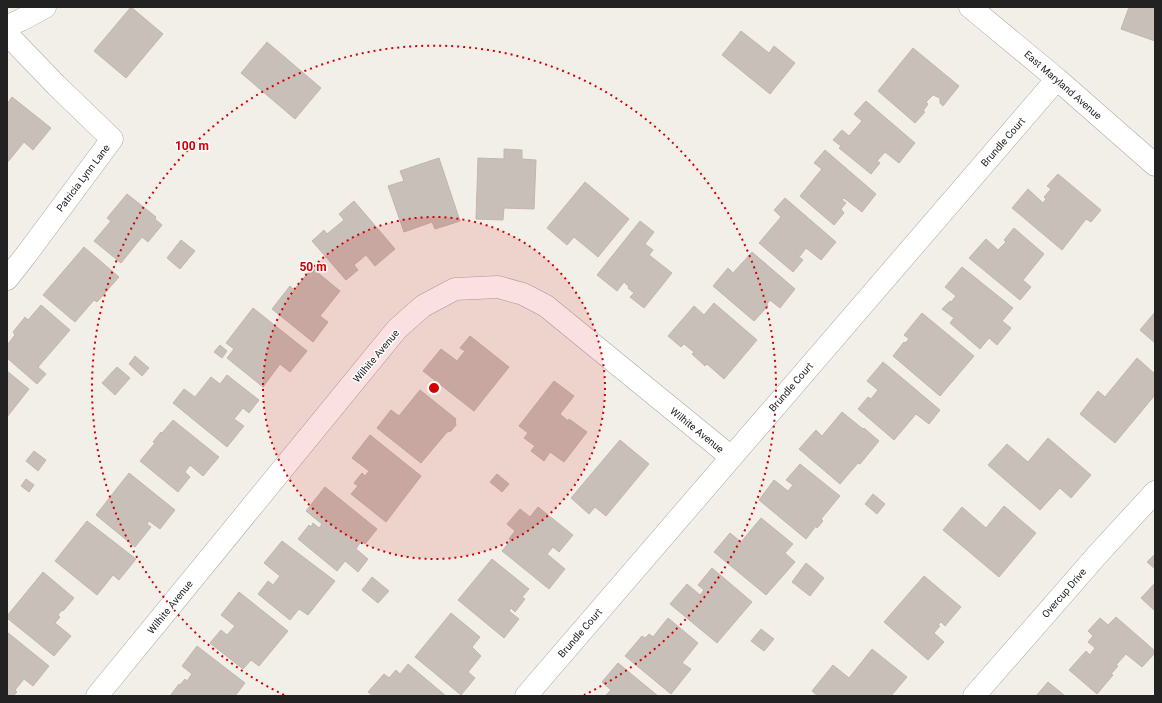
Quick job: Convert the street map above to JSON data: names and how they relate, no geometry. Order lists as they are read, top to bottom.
{
  "streets": {
    "street": [
      "East Maryland Avenue",
      "Brundle Court",
      "Patricia Lynn Lane",
      "Wilhite Avenue",
      "Overcup Drive"
    ]
  },
  "crossings": [
    ["East Maryland Avenue", "Brundle Court"],
    ["Brundle Court", "Wilhite Avenue"]
  ],
  "rings": ["100 m", "50 m"]
}
